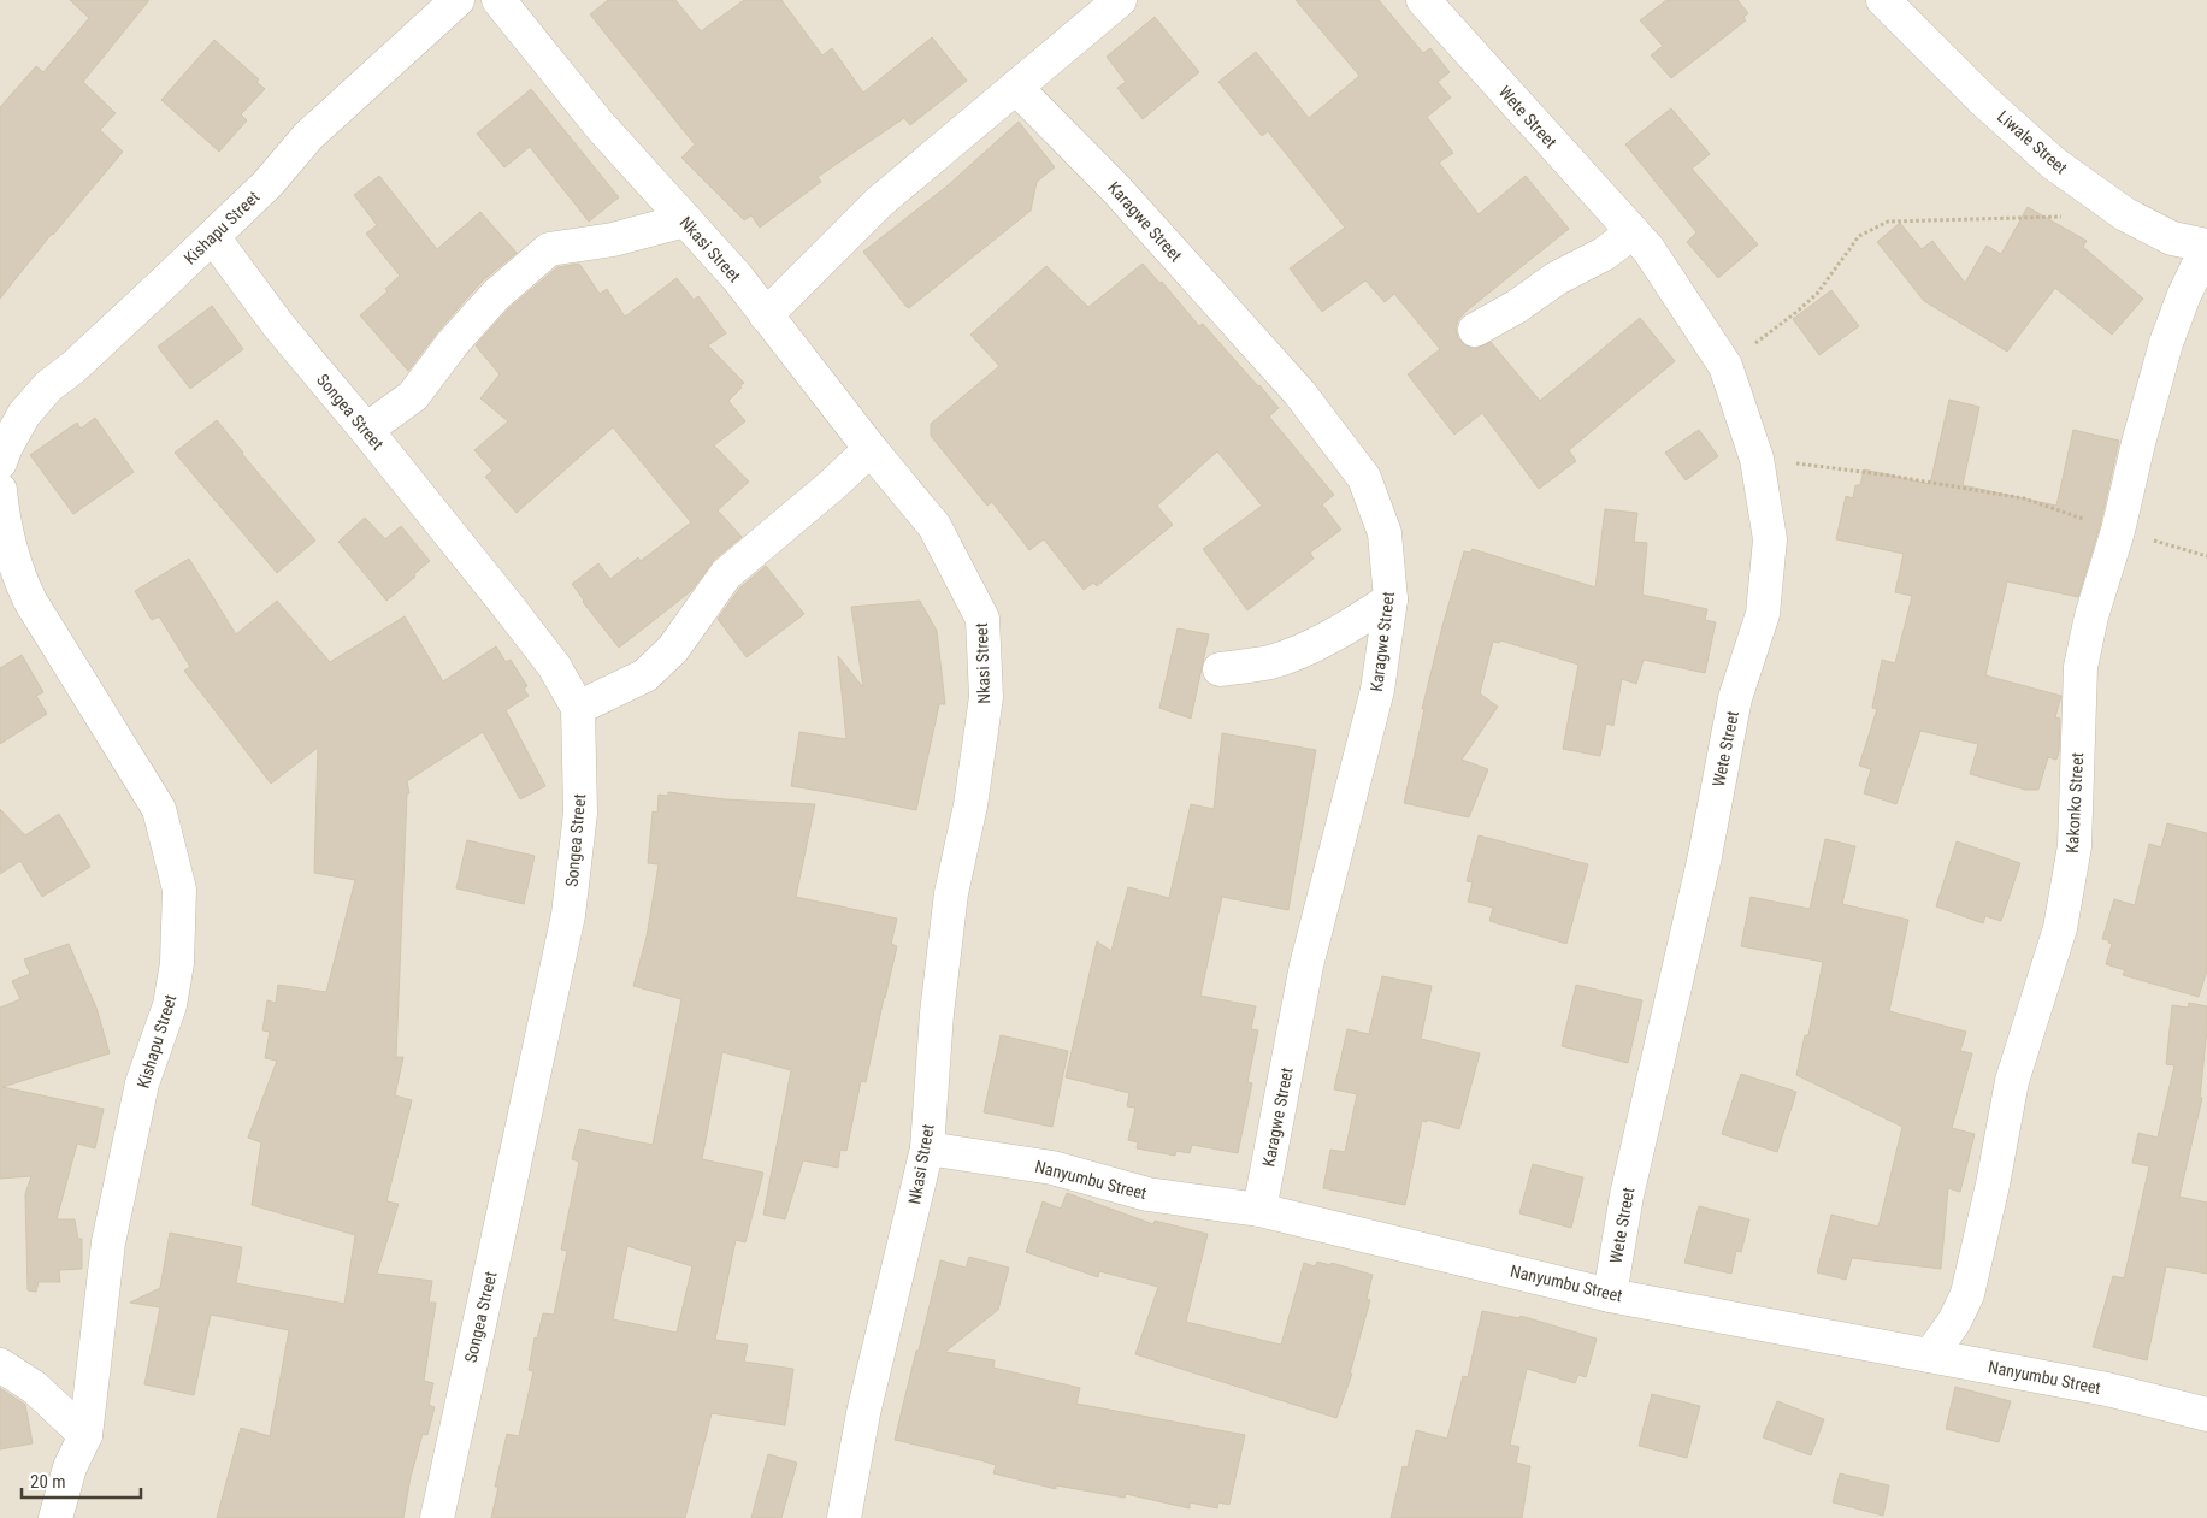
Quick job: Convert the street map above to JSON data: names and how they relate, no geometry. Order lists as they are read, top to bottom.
{
  "streets": {
    "street": [
      "Wete Street",
      "Liwale Street",
      "Karagwe Street",
      "Kishapu Street",
      "Nkasi Street",
      "Songea Street",
      "Kakonko Street",
      "Nanyumbu Street"
    ]
  },
  "crossings": [
    ["Wete Street", "Nanyumbu Street"],
    ["Liwale Street", "Kakonko Street"],
    ["Karagwe Street", "Nanyumbu Street"],
    ["Kishapu Street", "Songea Street"],
    ["Nkasi Street", "Nanyumbu Street"],
    ["Kakonko Street", "Nanyumbu Street"]
  ],
  "scale_bar": "20 m"
}
